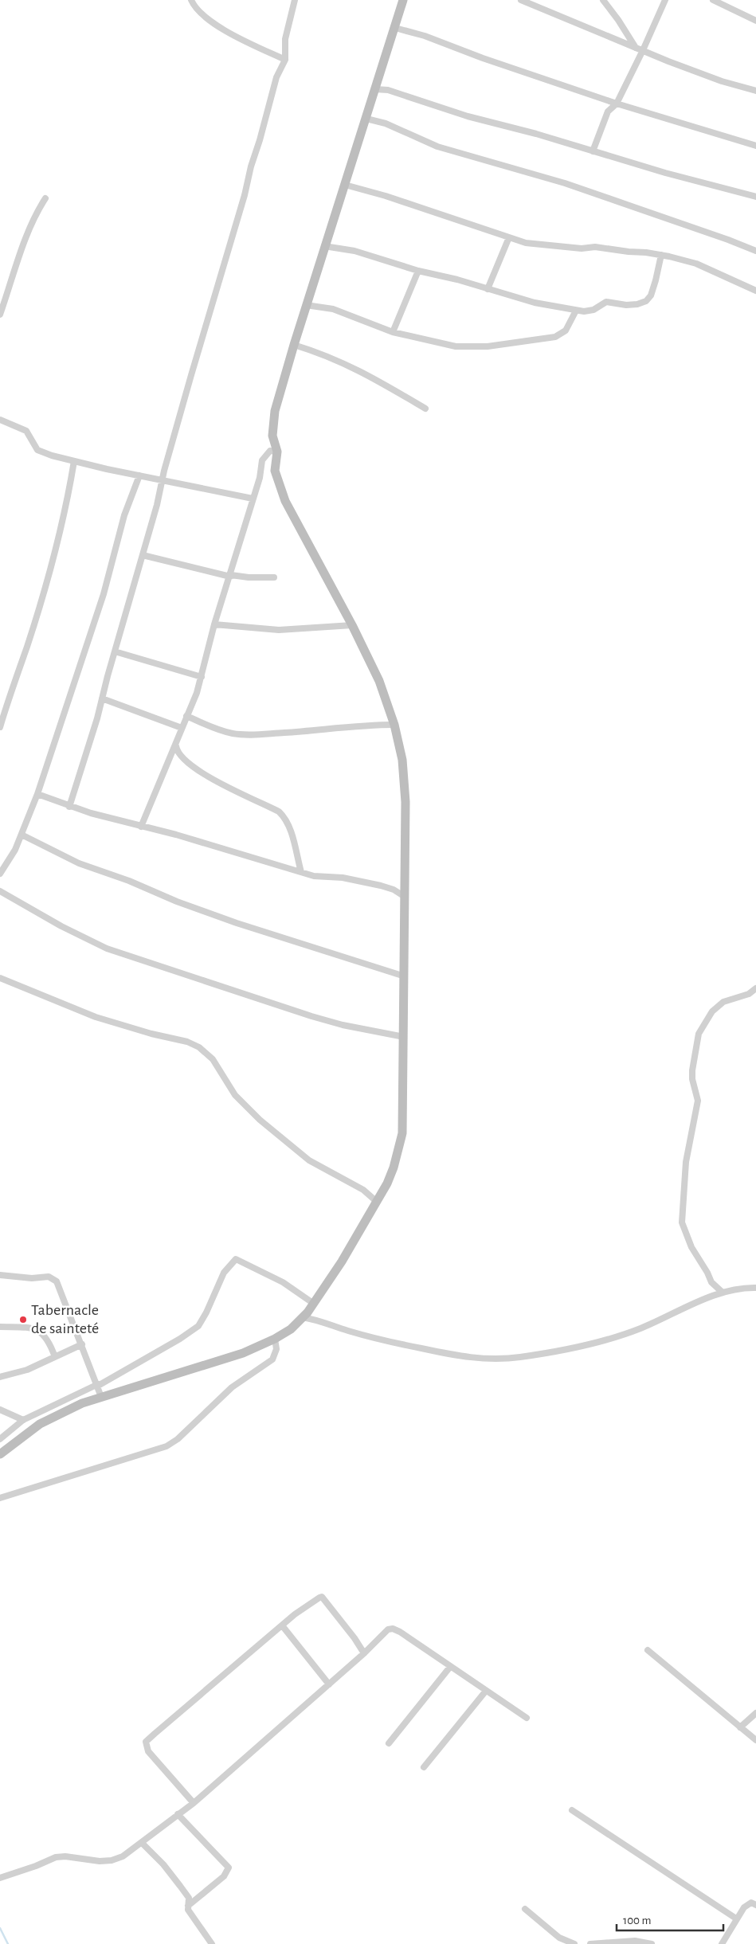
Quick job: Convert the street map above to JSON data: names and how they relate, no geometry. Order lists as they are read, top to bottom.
{
  "places": ["Tabernacle de sainteté"],
  "scale_bar": "100 m"
}
